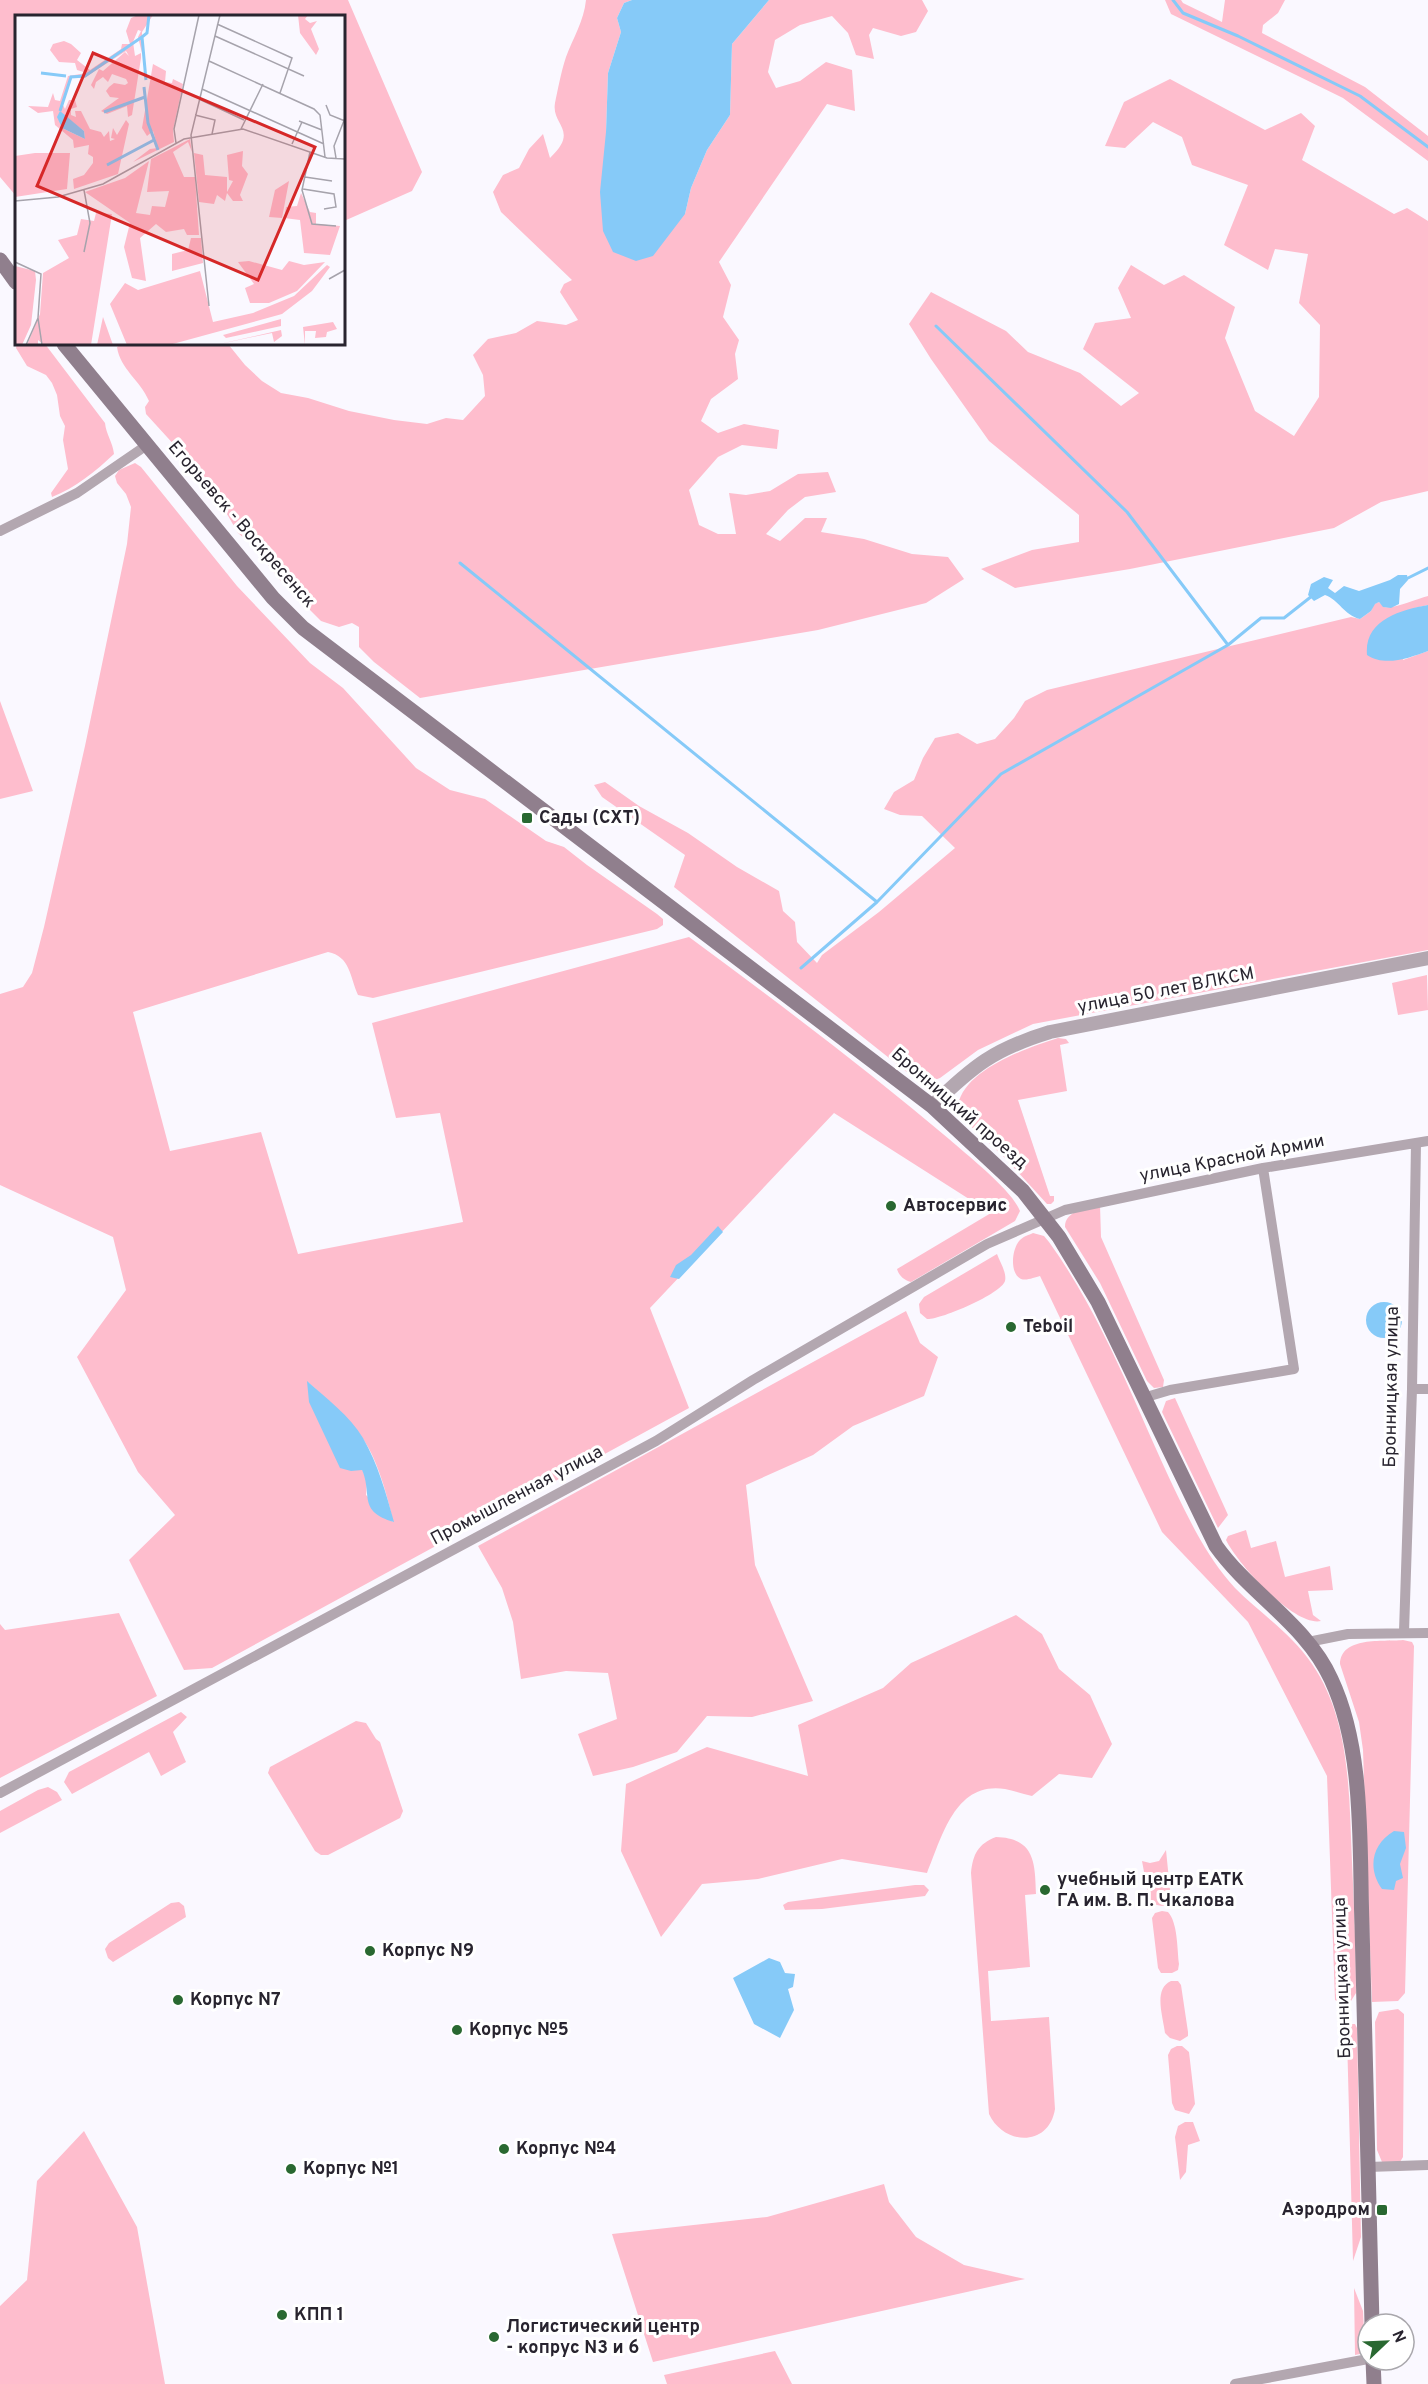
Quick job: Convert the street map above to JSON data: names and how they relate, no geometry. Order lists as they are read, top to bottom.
{
  "streets": {
    "main road": ["Егорьевск - Воскресенск", "Бронницкий проезд", "Бронницкая улица"],
    "street": ["улица 50 лет ВЛКСМ", "улица Красной Армии", "Промышленная улица"]
  },
  "crossings": [
    ["Егорьевск - Воскресенск", "Бронницкий проезд"],
    ["улица 50 лет ВЛКСМ", "Бронницкий проезд"],
    ["Бронницкий проезд", "улица Красной Армии"],
    ["Бронницкий проезд", "Бронницкая улица"],
    ["Бронницкий проезд", "Промышленная улица"],
    ["улица Красной Армии", "Бронницкая улица"],
    ["улица Красной Армии", "Промышленная улица"]
  ],
  "places": {
    "transit": ["Сады (СХТ)", "Аэродром"],
    "other": [
      "Автосервис",
      "Teboil",
      "учебный центр ЕАТК ГА им. В. П. Чкалова",
      "Корпус N9",
      "Корпус N7",
      "Корпус №5",
      "Корпус №4",
      "Корпус №1",
      "КПП 1",
      "Логистический центр - копрус N3 и 6"
    ]
  },
  "north": "top right"
}
